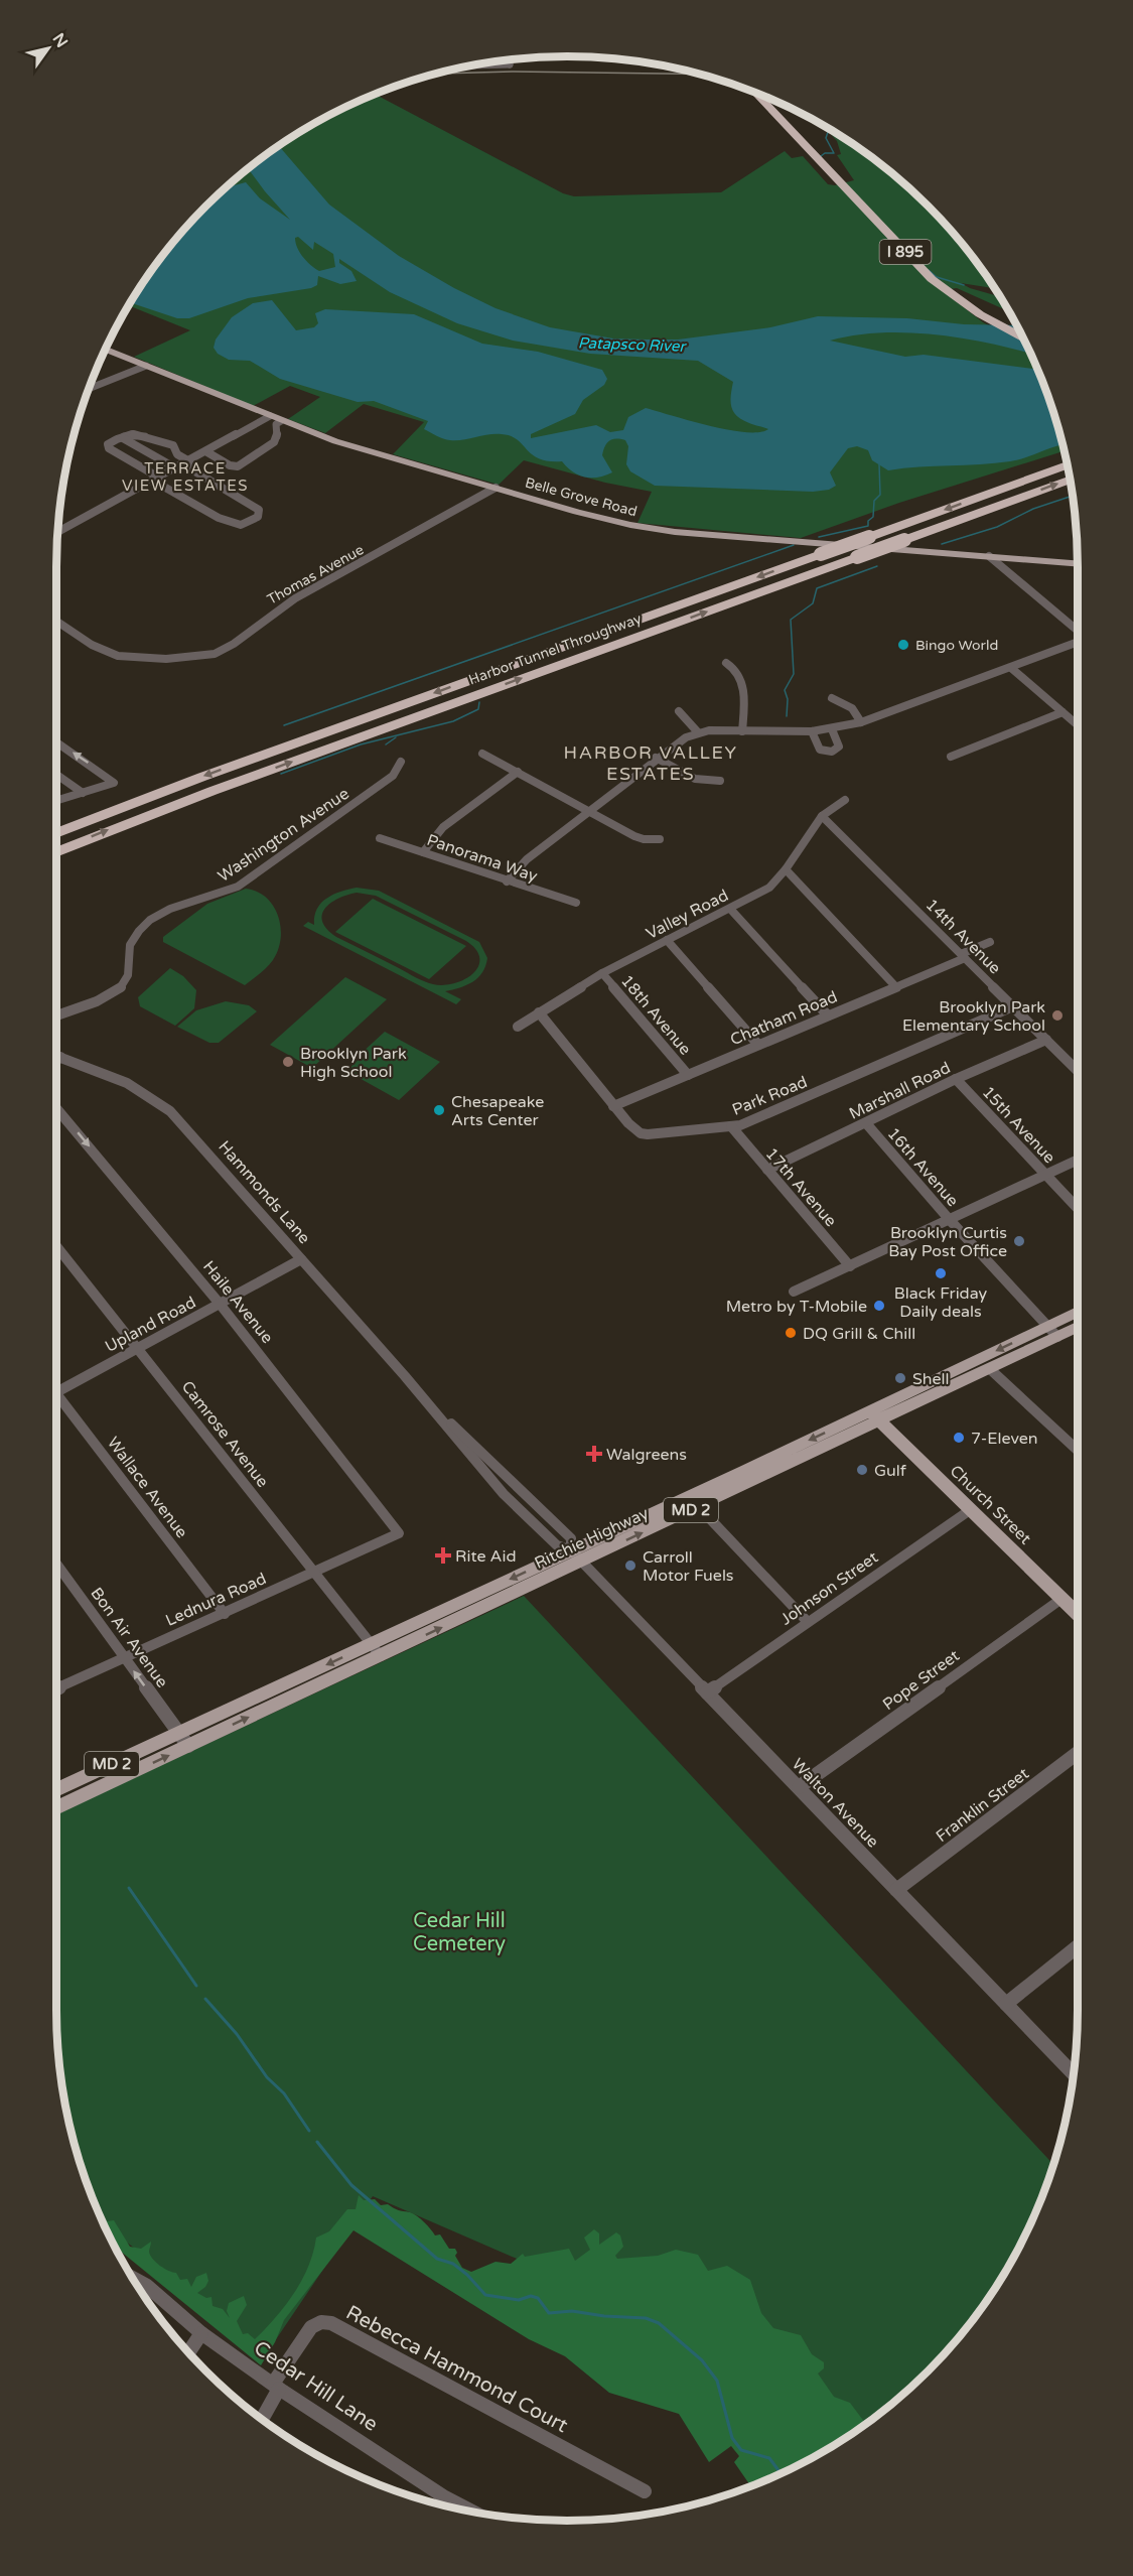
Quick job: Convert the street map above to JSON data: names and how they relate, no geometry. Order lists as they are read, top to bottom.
{
  "streets": {
    "highway": ["I 895", "Harbor Tunnel Throughway"],
    "main road": [
      "Belle Grove Road",
      "Church Street",
      "MD 2",
      "Ritchie Highway"
    ],
    "street": [
      "Thomas Avenue",
      "Washington Avenue",
      "Panorama Way",
      "Valley Road",
      "14th Avenue",
      "18th Avenue",
      "Chatham Road",
      "Marshall Road",
      "Park Road",
      "15th Avenue",
      "16th Avenue",
      "17th Avenue",
      "Hammonds Lane",
      "Haile Avenue",
      "Upland Road",
      "Camrose Avenue",
      "Wallace Avenue",
      "Johnson Street",
      "Lednura Road",
      "Bon Air Avenue",
      "Pope Street",
      "Walton Avenue",
      "Franklin Street",
      "Rebecca Hammond Court",
      "Cedar Hill Lane"
    ]
  },
  "crossings": [
    ["Belle Grove Road", "Thomas Avenue"],
    ["Valley Road", "14th Avenue"],
    ["Valley Road", "18th Avenue"],
    ["Valley Road", "Park Road"],
    ["14th Avenue", "Chatham Road"],
    ["14th Avenue", "Marshall Road"],
    ["14th Avenue", "Park Road"],
    ["18th Avenue", "Chatham Road"],
    ["Chatham Road", "Park Road"],
    ["Marshall Road", "15th Avenue"],
    ["Marshall Road", "16th Avenue"],
    ["Marshall Road", "17th Avenue"],
    ["Park Road", "17th Avenue"],
    ["16th Avenue", "Ritchie Highway"],
    ["Hammonds Lane", "Upland Road"],
    ["Hammonds Lane", "Ritchie Highway"],
    ["Hammonds Lane", "Walton Avenue"],
    ["Haile Avenue", "Upland Road"],
    ["Haile Avenue", "Lednura Road"],
    ["Upland Road", "Camrose Avenue"],
    ["Camrose Avenue", "Ritchie Highway"],
    ["Camrose Avenue", "Lednura Road"],
    ["Wallace Avenue", "Lednura Road"],
    ["Church Street", "Ritchie Highway"],
    ["Church Street", "Johnson Street"],
    ["Church Street", "Pope Street"],
    ["Ritchie Highway", "Bon Air Avenue"],
    ["Ritchie Highway", "Walton Avenue"],
    ["Johnson Street", "Walton Avenue"],
    ["Lednura Road", "Bon Air Avenue"],
    ["Pope Street", "Walton Avenue"],
    ["Walton Avenue", "Franklin Street"],
    ["Rebecca Hammond Court", "Cedar Hill Lane"]
  ],
  "one_way": ["Haile Avenue", "Bon Air Avenue"],
  "districts": ["TERRACE VIEW ESTATES", "HARBOR VALLEY ESTATES"],
  "water": ["Patapsco River"],
  "parks": ["Cedar Hill Cemetery"],
  "places": {
    "other": [
      "Bingo World",
      "Brooklyn Park Elementary School",
      "Brooklyn Park High School",
      "Chesapeake Arts Center",
      "Brooklyn Curtis Bay Post Office",
      "Black Friday Daily deals",
      "Metro by T-Mobile",
      "DQ Grill & Chill",
      "Shell",
      "7-Eleven",
      "Gulf",
      "Carroll Motor Fuels"
    ],
    "health": ["Walgreens", "Rite Aid"]
  },
  "north": "top right"
}
